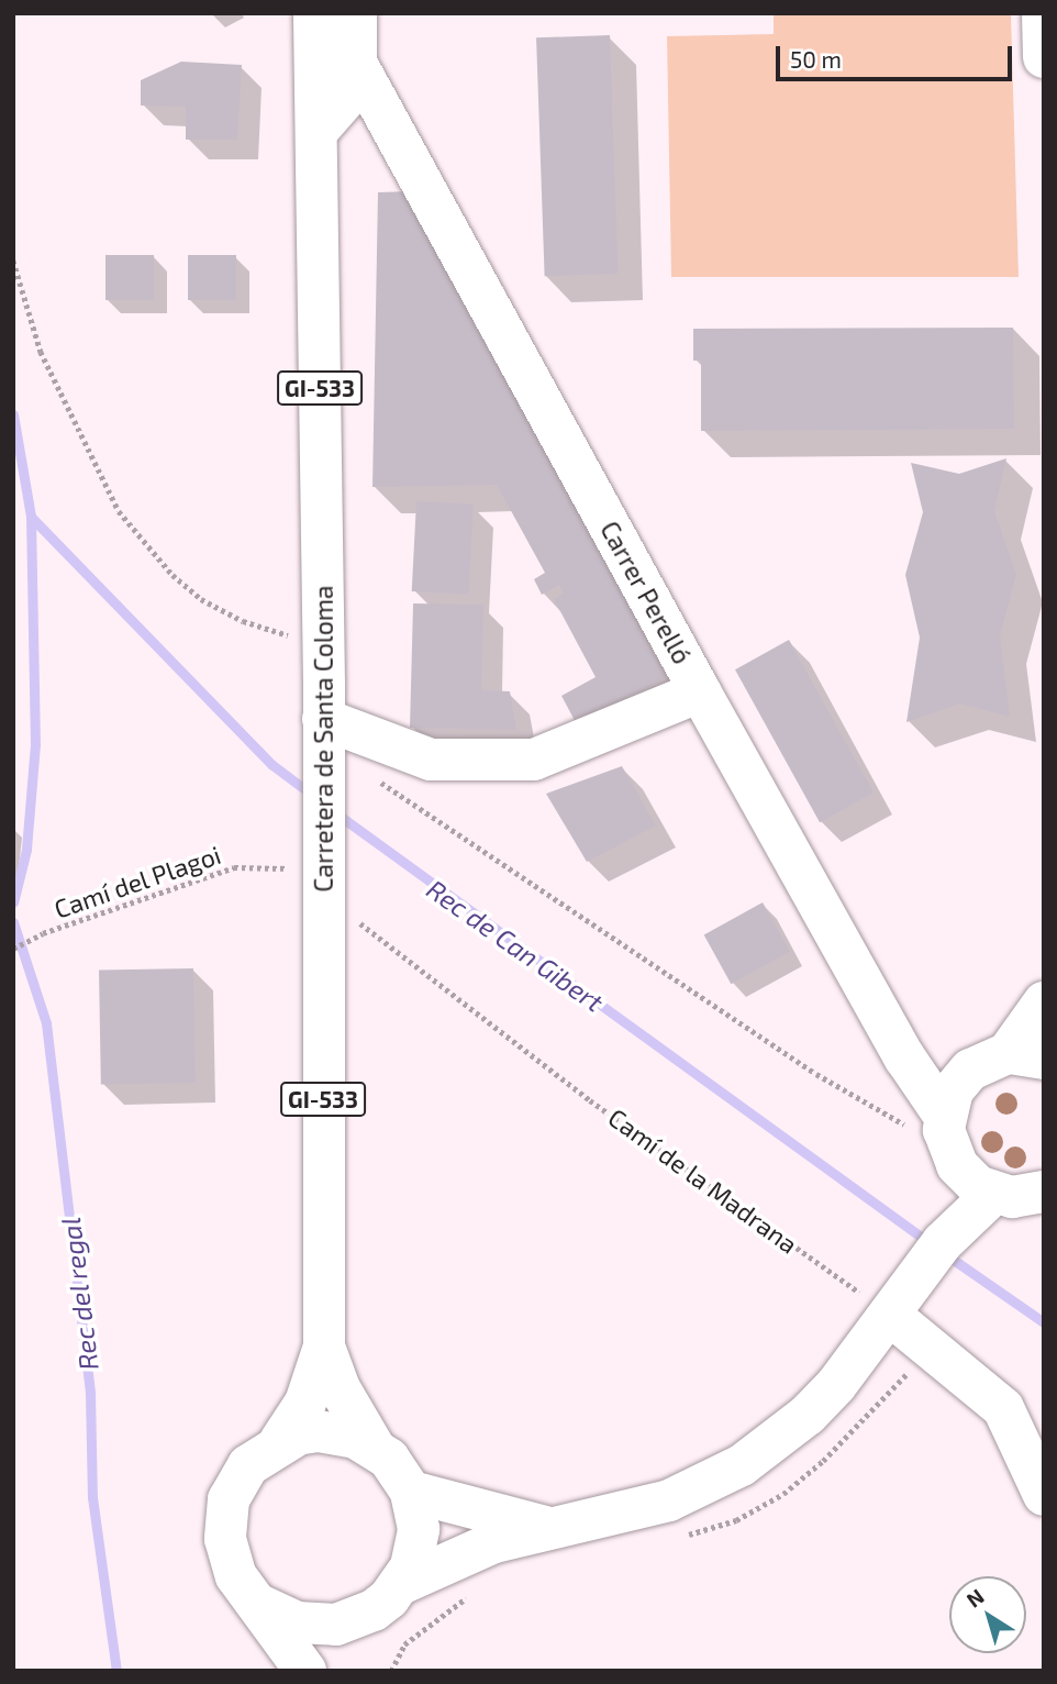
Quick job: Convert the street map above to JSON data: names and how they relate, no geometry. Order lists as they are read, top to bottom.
{
  "streets": {
    "street": ["GI-533", "Carrer Perelló", "Carretera de Santa Coloma"],
    "path": ["Camí del Plagoi", "Camí de la Madrana"]
  },
  "crossings": [
    ["Carretera de Santa Coloma", "Camí del Plagoi"],
    ["Carretera de Santa Coloma", "Camí de la Madrana"],
    ["Camí del Plagoi", "Camí de la Madrana"]
  ],
  "water": ["Rec de Can Gibert", "Rec del regal"],
  "scale_bar": "50 m",
  "north": "top left"
}
